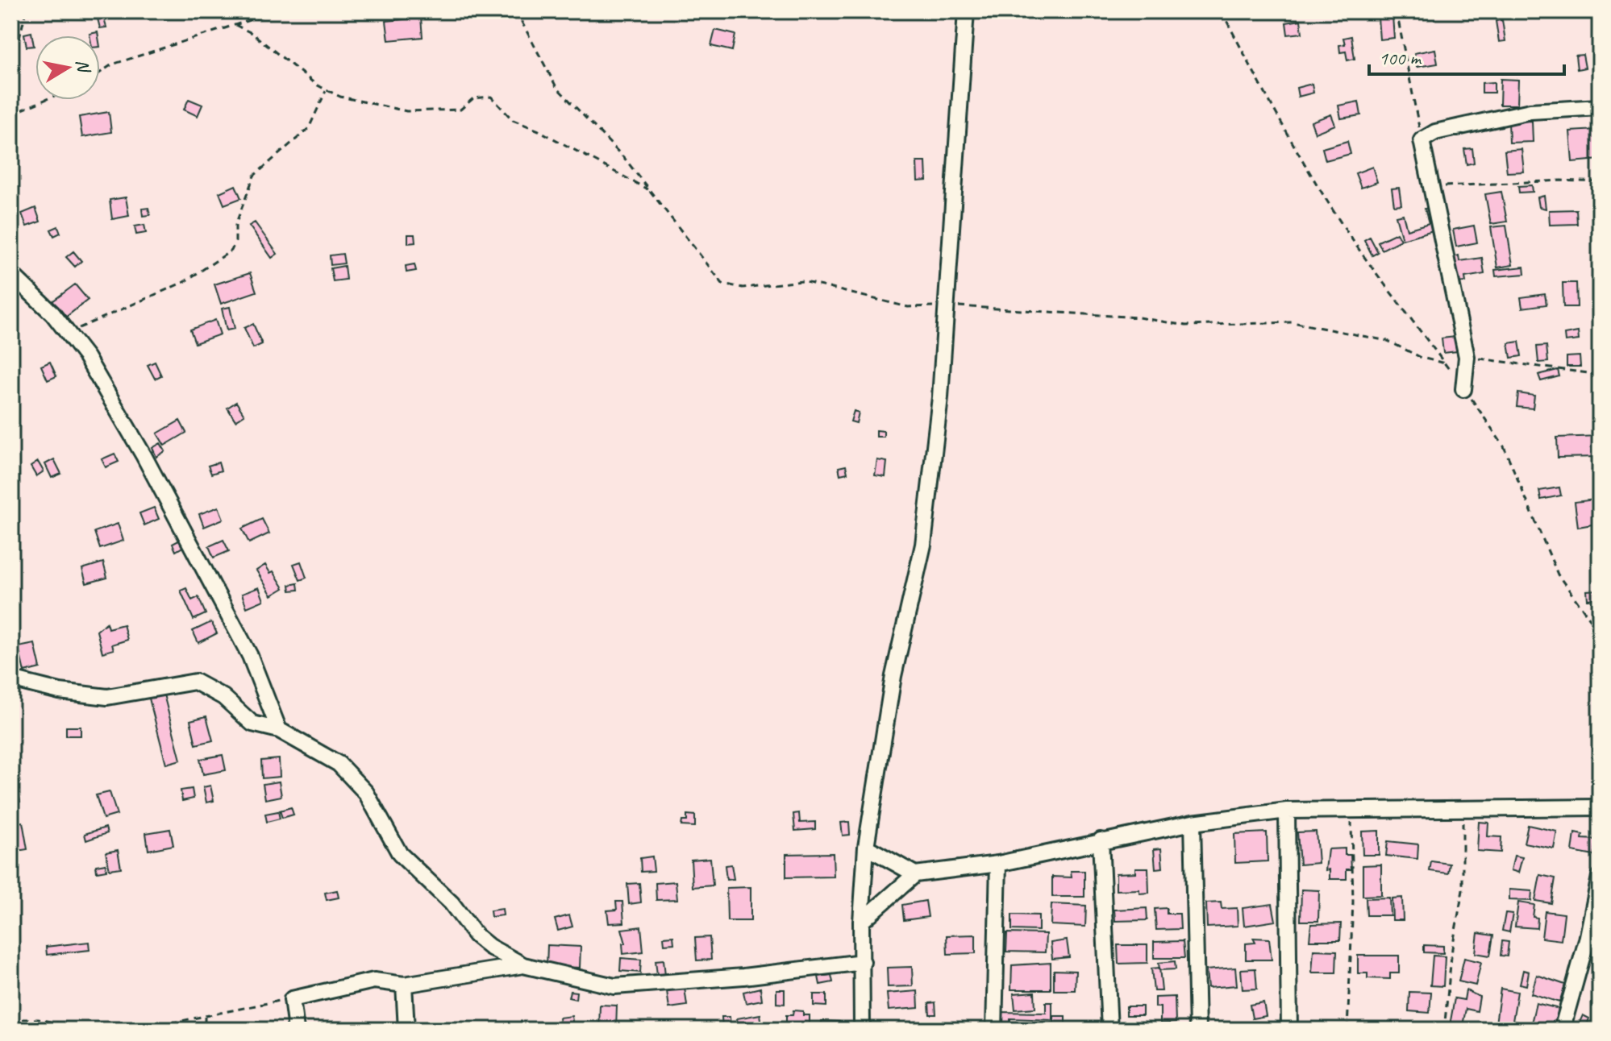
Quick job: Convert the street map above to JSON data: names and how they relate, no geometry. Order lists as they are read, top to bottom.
{
  "scale_bar": "100 m",
  "north": "right"
}
